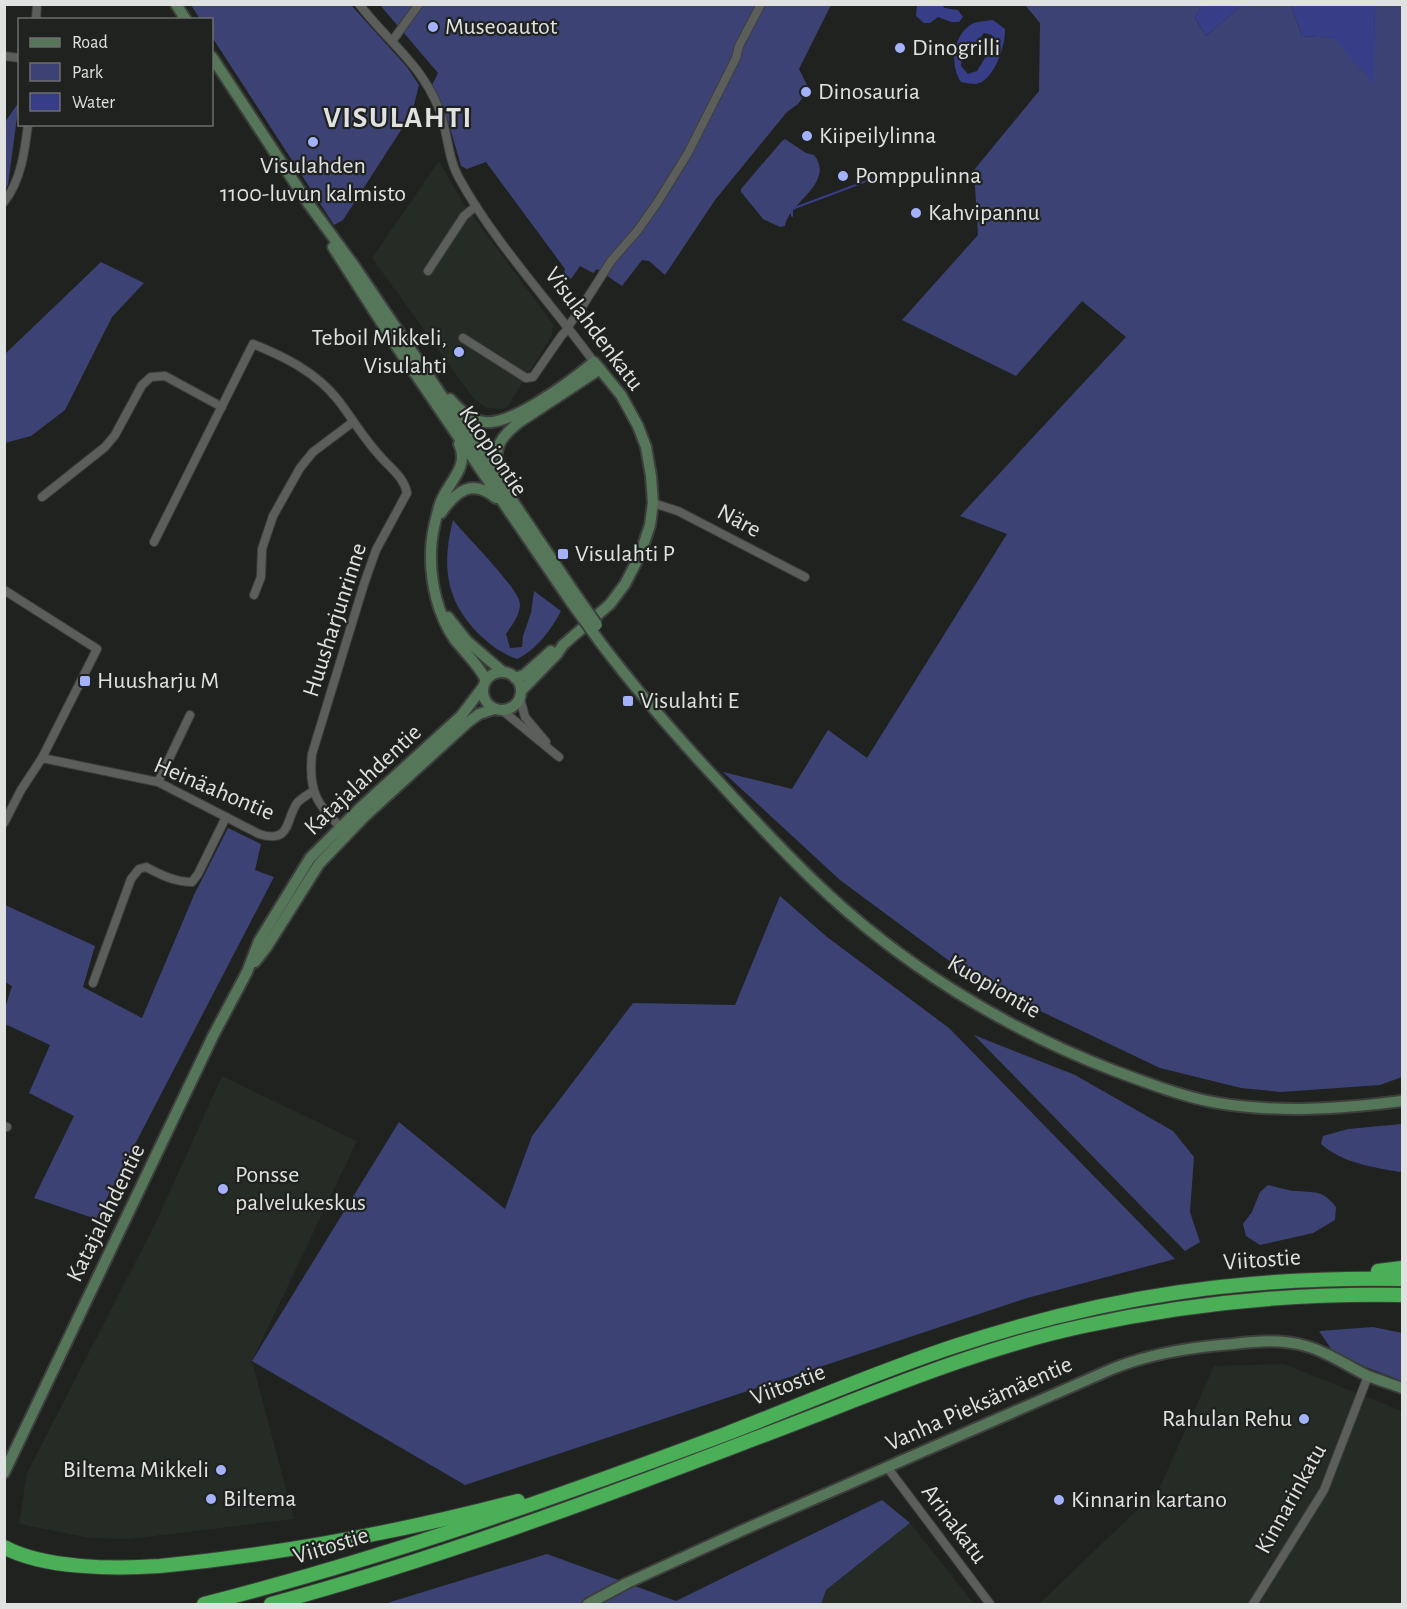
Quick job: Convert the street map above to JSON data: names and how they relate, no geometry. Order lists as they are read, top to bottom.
{
  "streets": {
    "highway": ["Viitostie"],
    "street": [
      "Visulahdenkatu",
      "Kuopiontie",
      "Näre",
      "Huusharjunrinne",
      "Katajalahdentie",
      "Heinäahontie",
      "Vanha Pieksämäentie",
      "Kinnarinkatu",
      "Arinakatu"
    ]
  },
  "crossings": [
    ["Visulahdenkatu", "Näre"],
    ["Visulahdenkatu", "Katajalahdentie"],
    ["Huusharjunrinne", "Heinäahontie"],
    ["Vanha Pieksämäentie", "Kinnarinkatu"],
    ["Vanha Pieksämäentie", "Arinakatu"]
  ],
  "districts": ["VISULAHTI"],
  "places": {
    "other": [
      "Museoautot",
      "Dinogrilli",
      "Dinosauria",
      "Kiipeilylinna",
      "Visulahden 1100-luvun kalmisto",
      "Pomppulinna",
      "Kahvipannu",
      "Teboil Mikkeli, Visulahti",
      "Ponsse palvelukeskus",
      "Rahulan Rehu",
      "Biltema Mikkeli",
      "Biltema",
      "Kinnarin kartano"
    ],
    "transit": ["Visulahti P", "Huusharju M", "Visulahti E"]
  },
  "legend": ["Road", "Park", "Water"]
}
